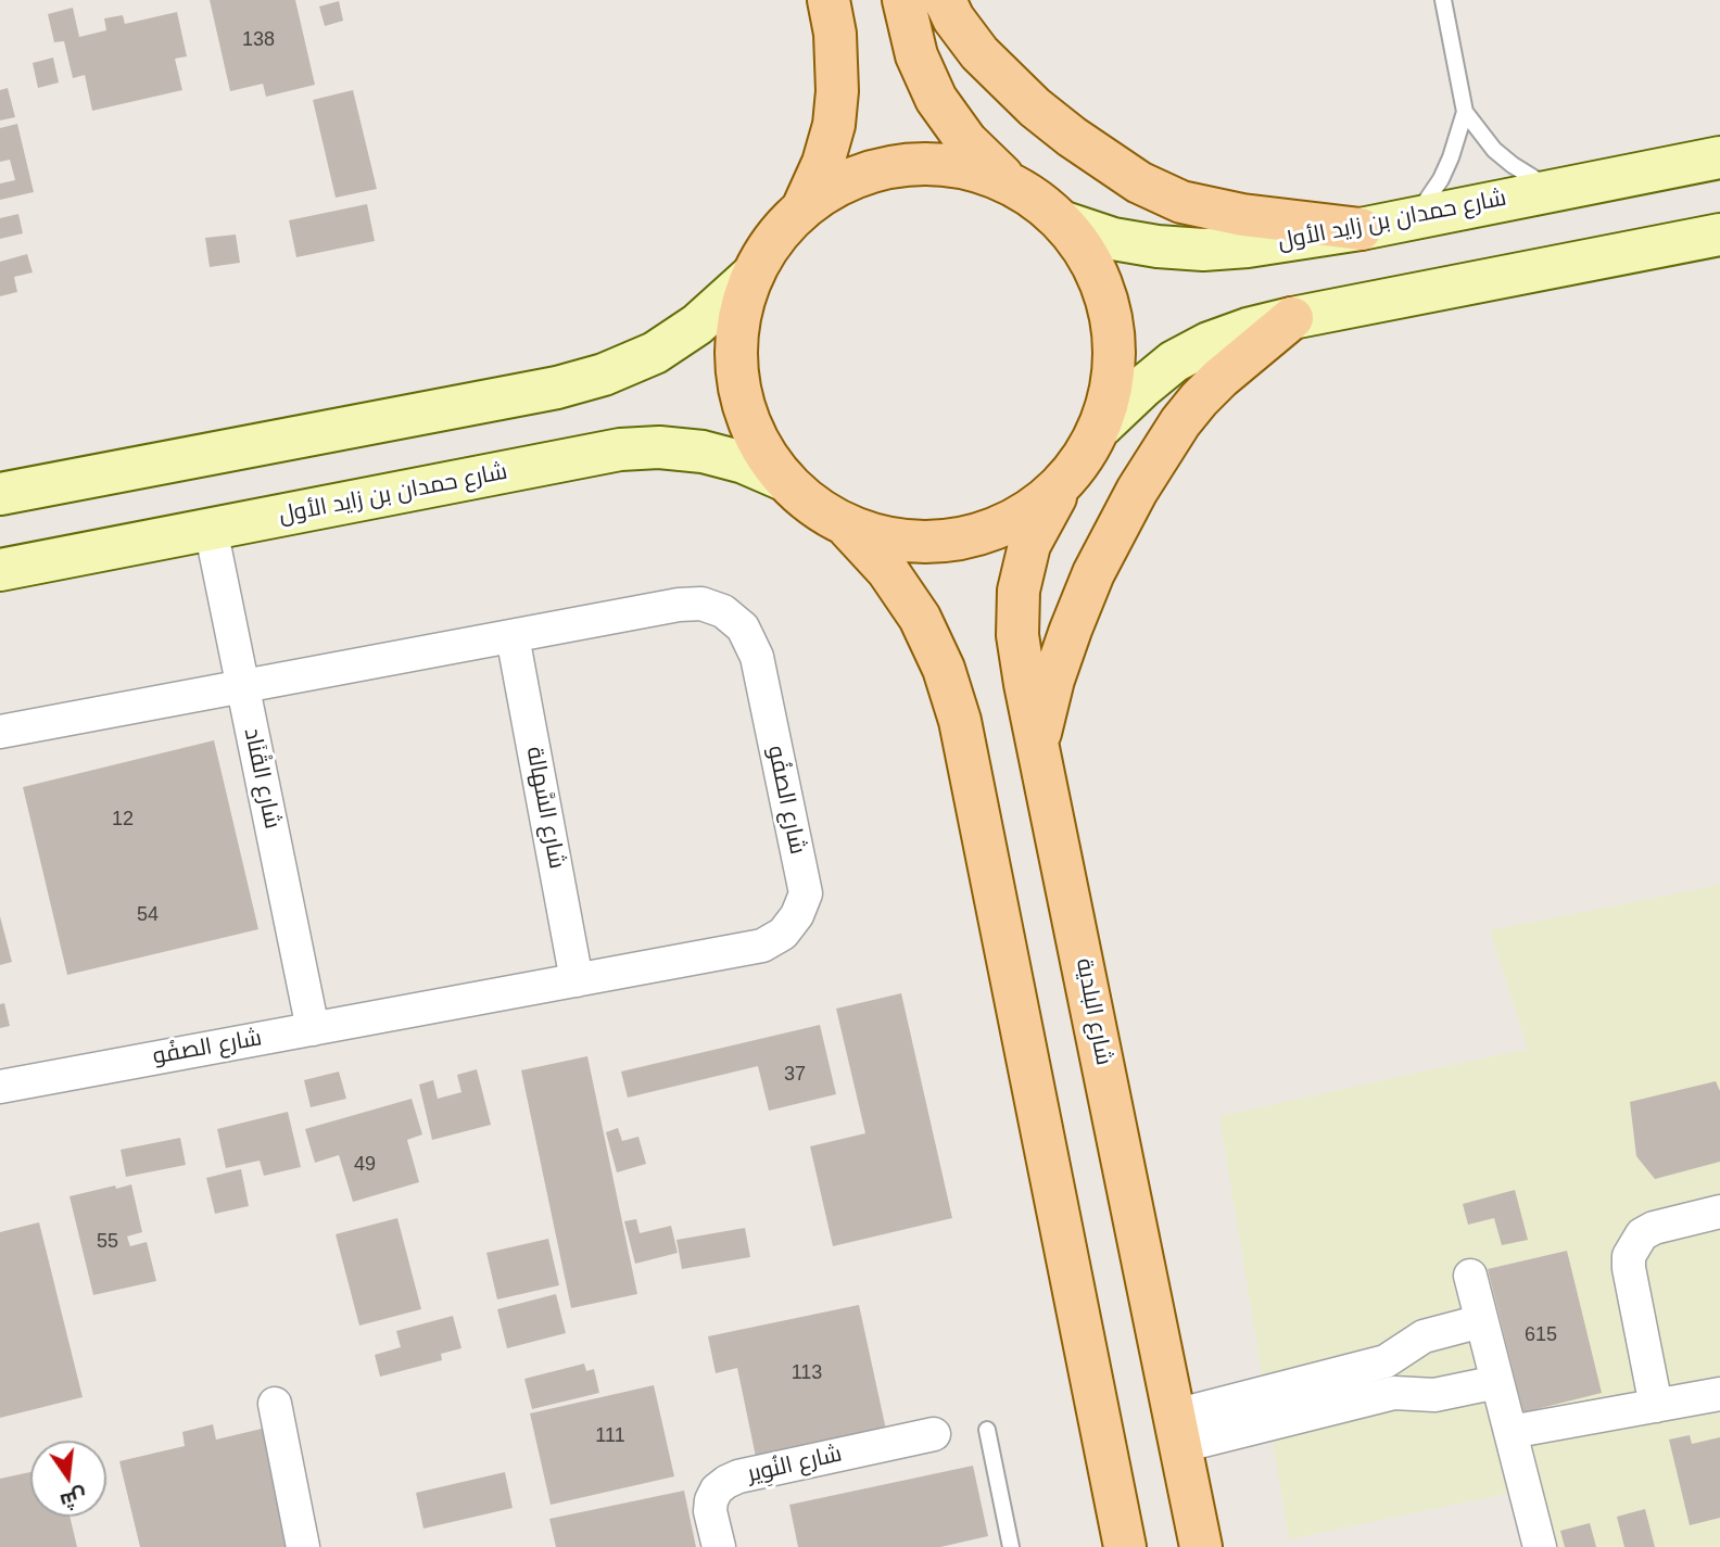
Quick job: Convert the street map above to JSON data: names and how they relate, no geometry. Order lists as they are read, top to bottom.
{
  "streets": {
    "main road": ["شارع حمدان بن زايد الأول", "شارع البلدية"],
    "street": [
      "شارع القْنَاد",
      "شارع الصفُو",
      "شارع السَّهالة",
      "شارع النُوِير"
    ]
  },
  "crossings": [
    ["شارع حمدان بن زايد الأول", "شارع القْنَاد"],
    ["شارع القْنَاد", "شارع الصفُو"],
    ["شارع الصفُو", "شارع السَّهالة"]
  ],
  "house_numbers": [
    "138",
    "12",
    "54",
    "37",
    "49",
    "55",
    "615",
    "113",
    "111"
  ],
  "north": "bottom"
}
